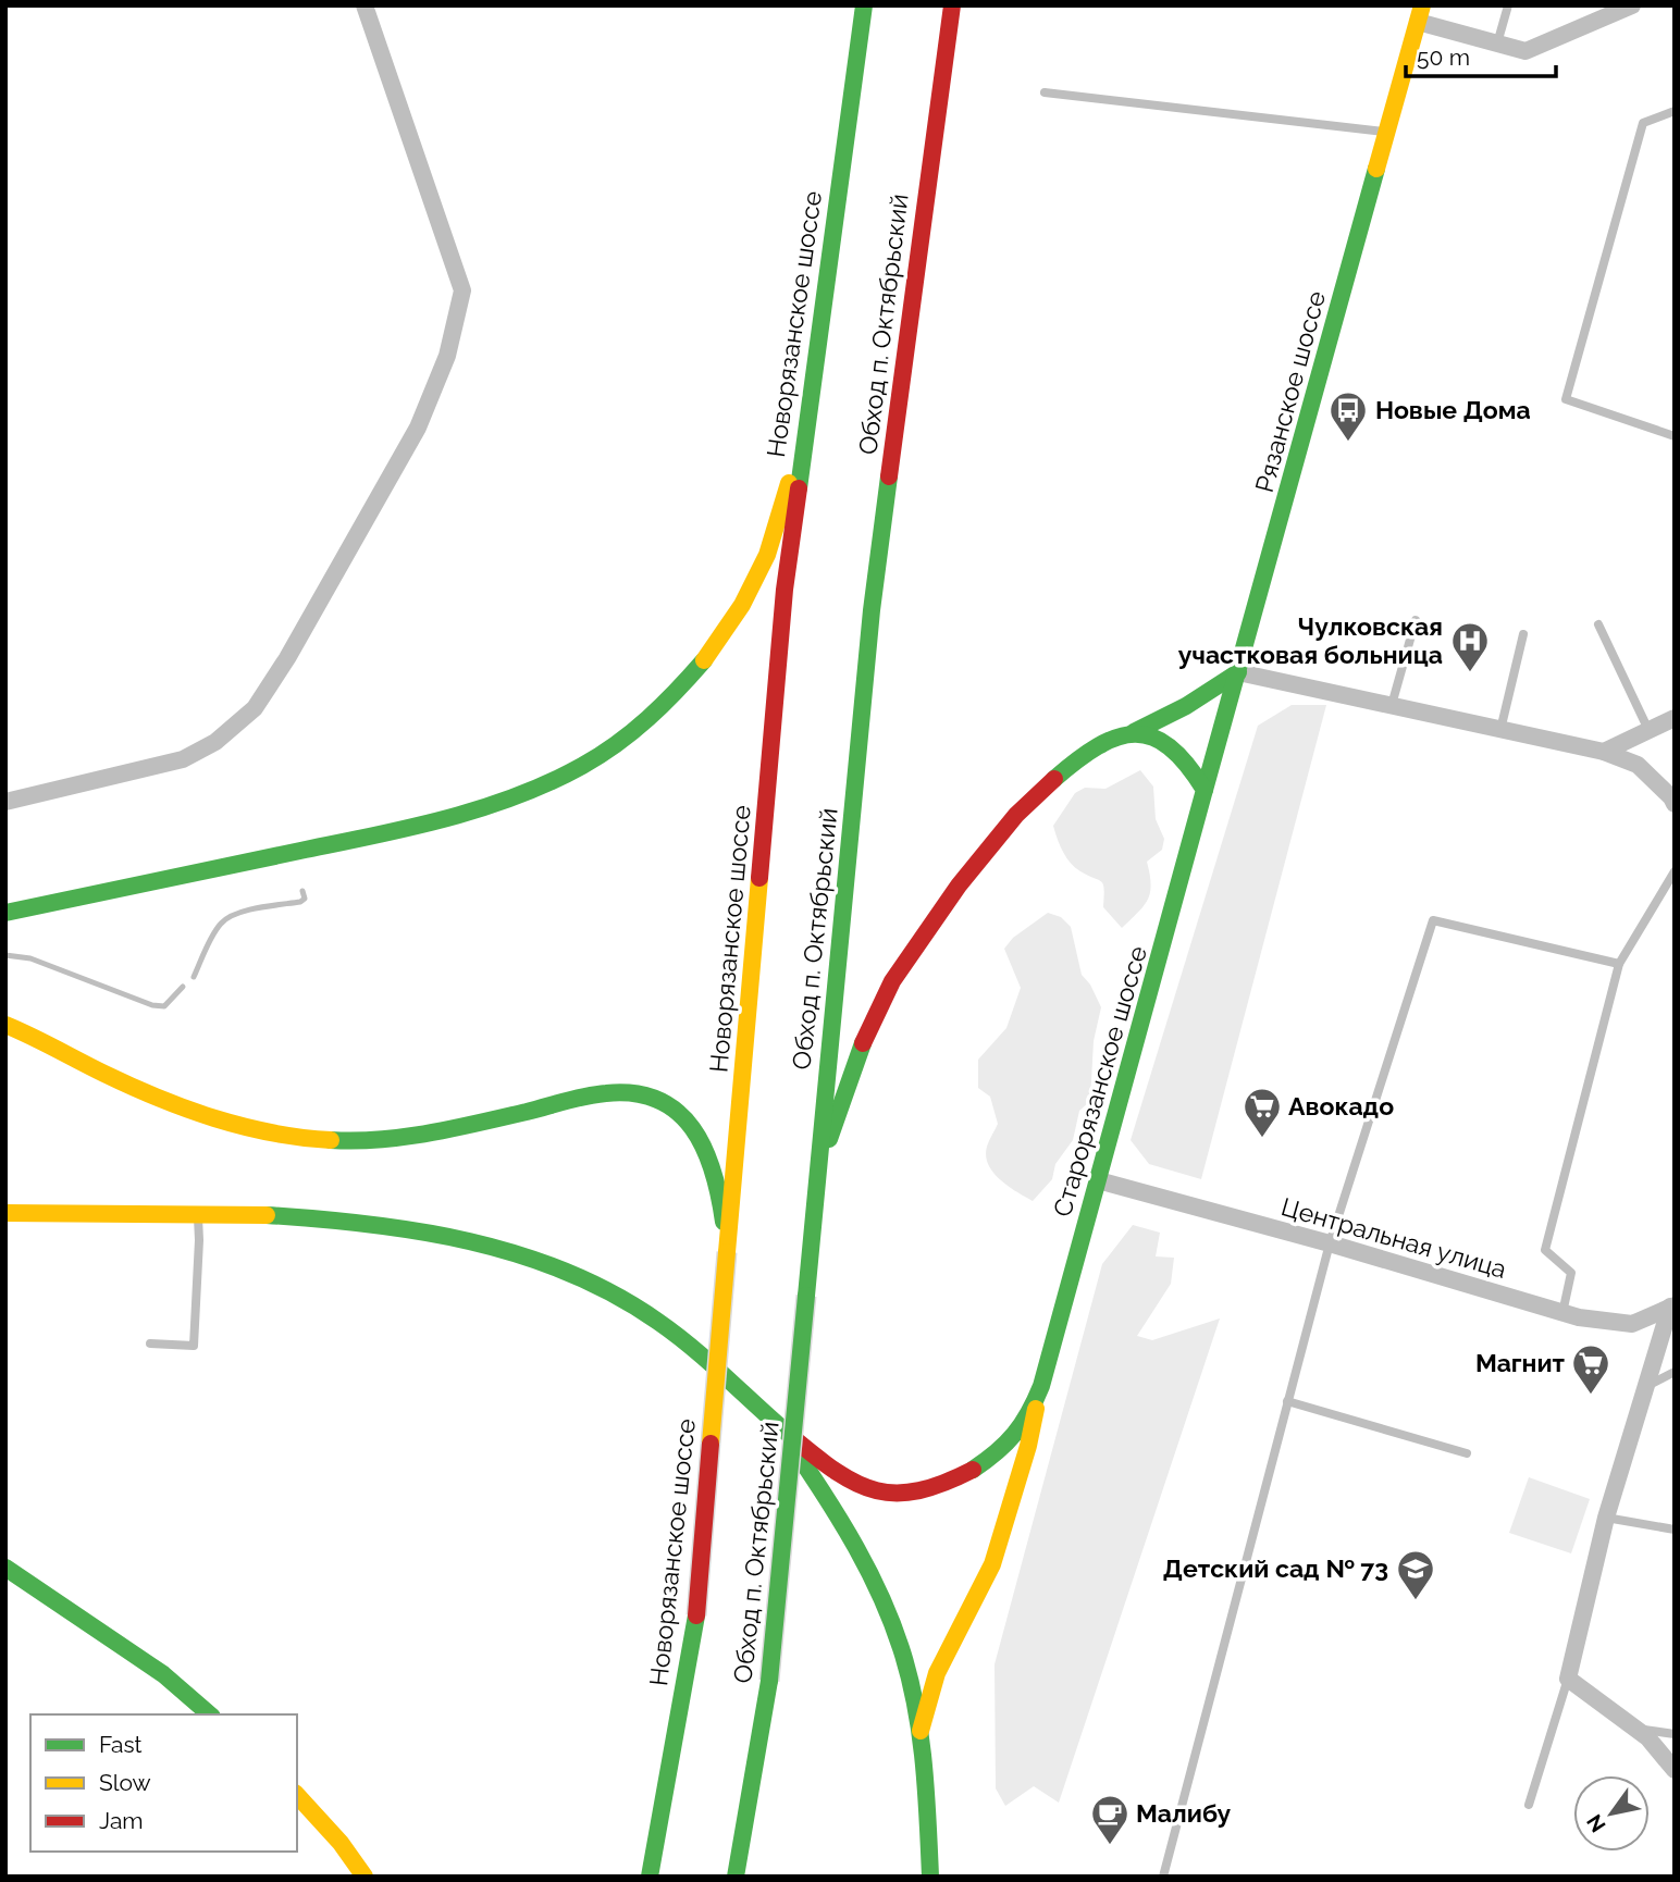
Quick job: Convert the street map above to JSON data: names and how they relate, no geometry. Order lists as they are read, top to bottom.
{
  "streets": {
    "main road": [
      "Новорязанское шоссе",
      "Обход п. Октябрьский",
      "Рязанское шоссе",
      "Старорязанское шоссе"
    ],
    "street": ["Центральная улица"]
  },
  "crossings": [
    ["Рязанское шоссе", "Старорязанское шоссе"],
    ["Старорязанское шоссе", "Центральная улица"]
  ],
  "places": {
    "bus stop": ["Новые Дома"],
    "hospital": ["Чулковская участковая больница"],
    "supermarket": ["Авокадо", "Магнит"],
    "school or university": ["Детский сад № 73"],
    "cafe": ["Малибу"]
  },
  "legend": ["Fast", "Slow", "Jam"],
  "scale_bar": "50 m",
  "north": "bottom left"
}
